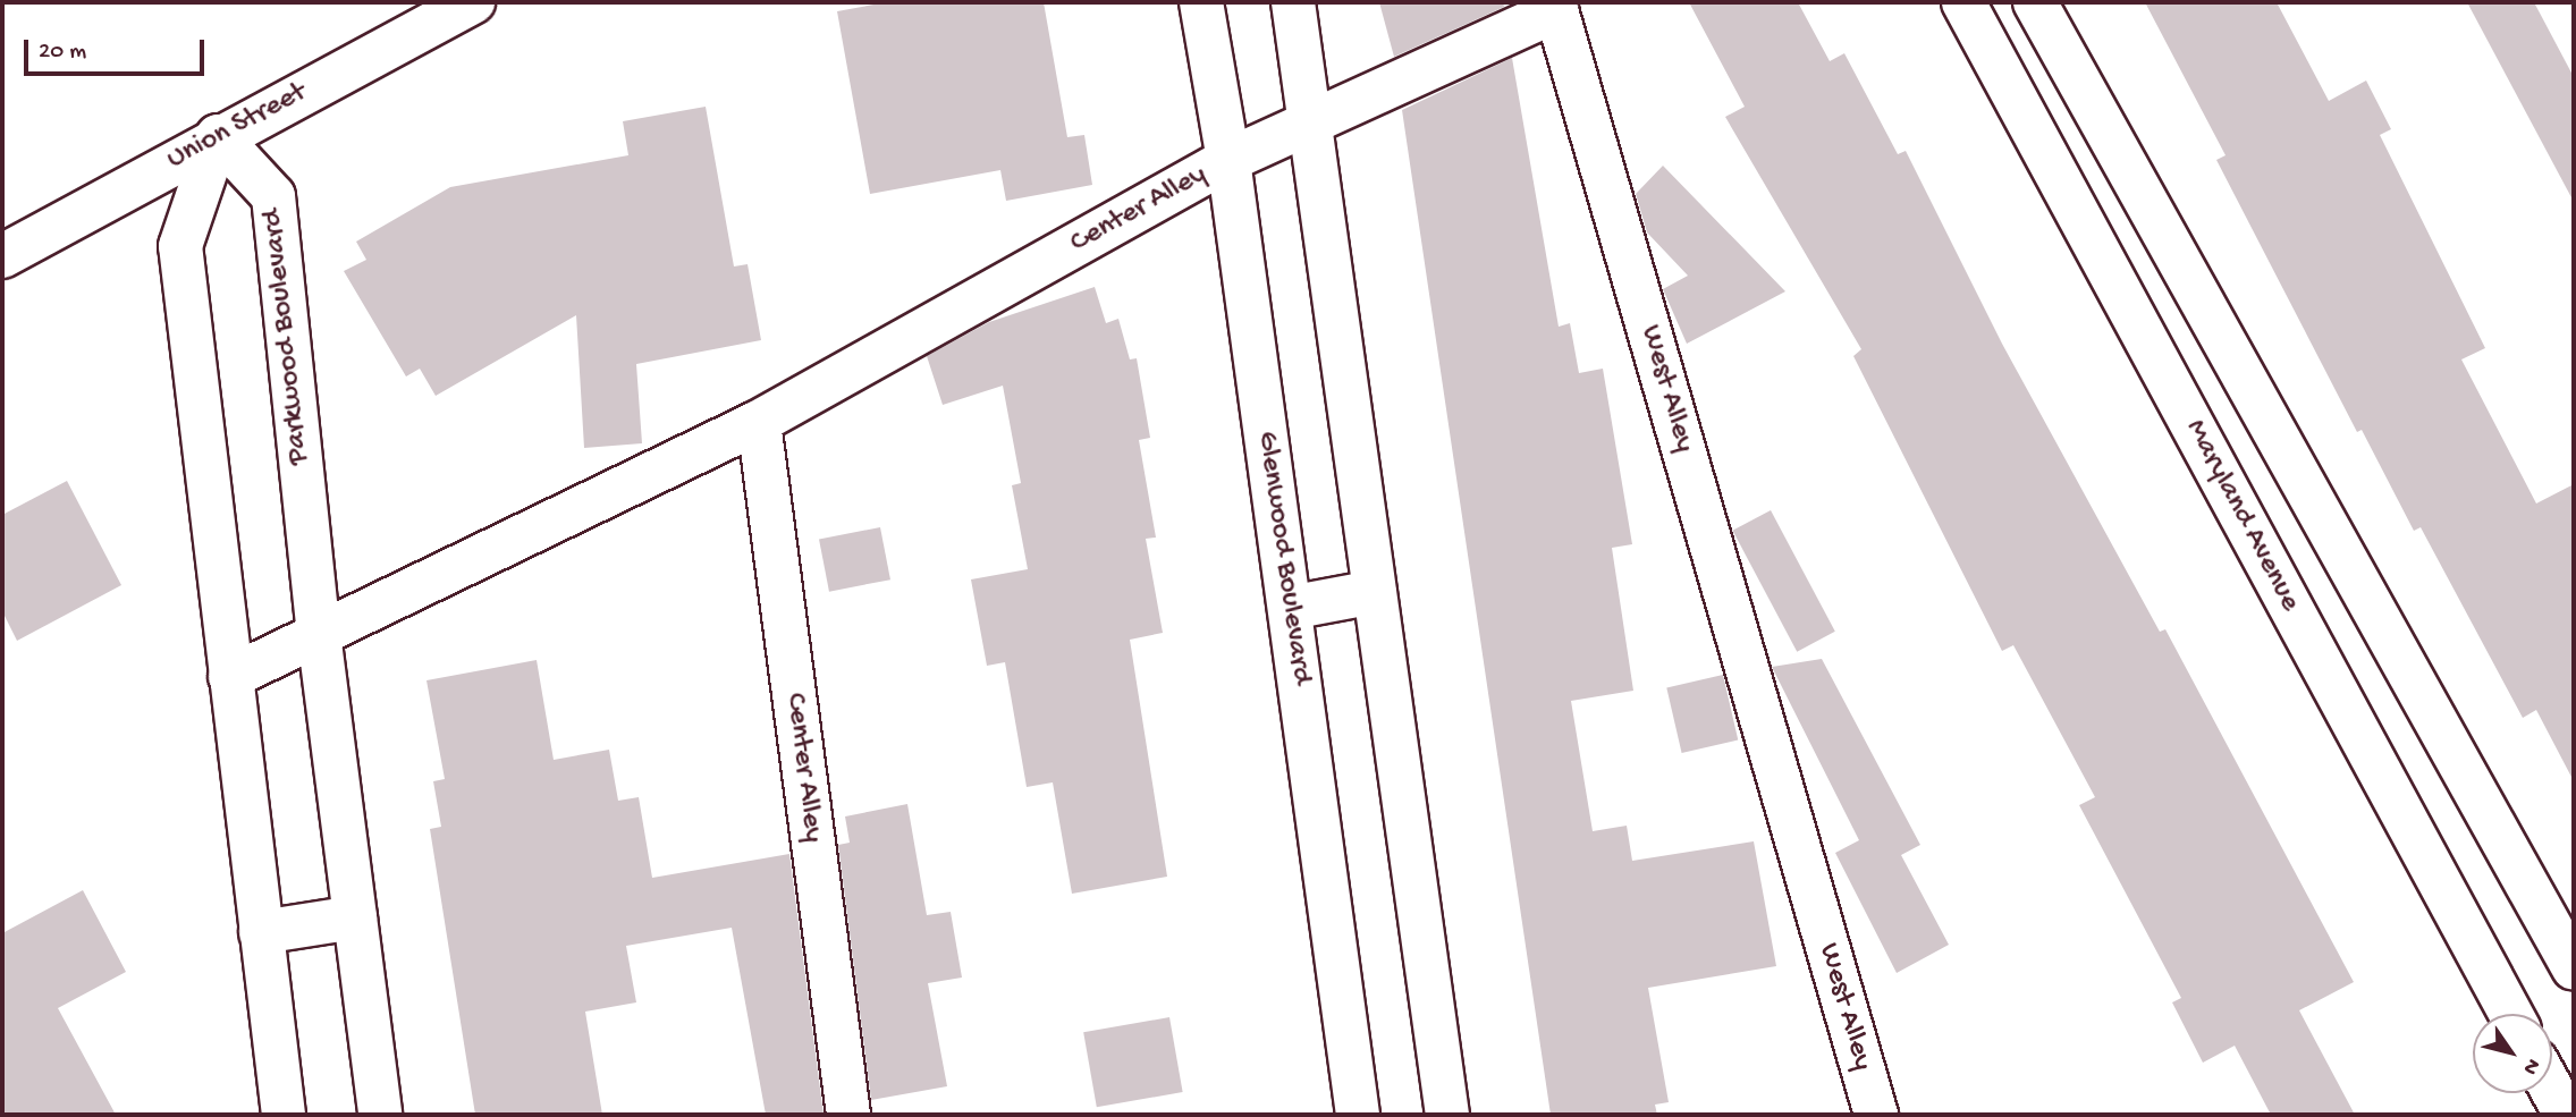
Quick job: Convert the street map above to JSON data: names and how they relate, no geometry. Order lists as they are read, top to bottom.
{
  "streets": {
    "street": [
      "Union Street",
      "Center Alley",
      "Parkwood Boulevard",
      "West Alley",
      "Maryland Avenue",
      "Glenwood Boulevard"
    ]
  },
  "crossings": [
    ["Union Street", "Parkwood Boulevard"],
    ["Center Alley", "Parkwood Boulevard"],
    ["Center Alley", "West Alley"],
    ["Center Alley", "Glenwood Boulevard"],
    ["West Alley", "Glenwood Boulevard"]
  ],
  "scale_bar": "20 m",
  "north": "bottom right"
}
